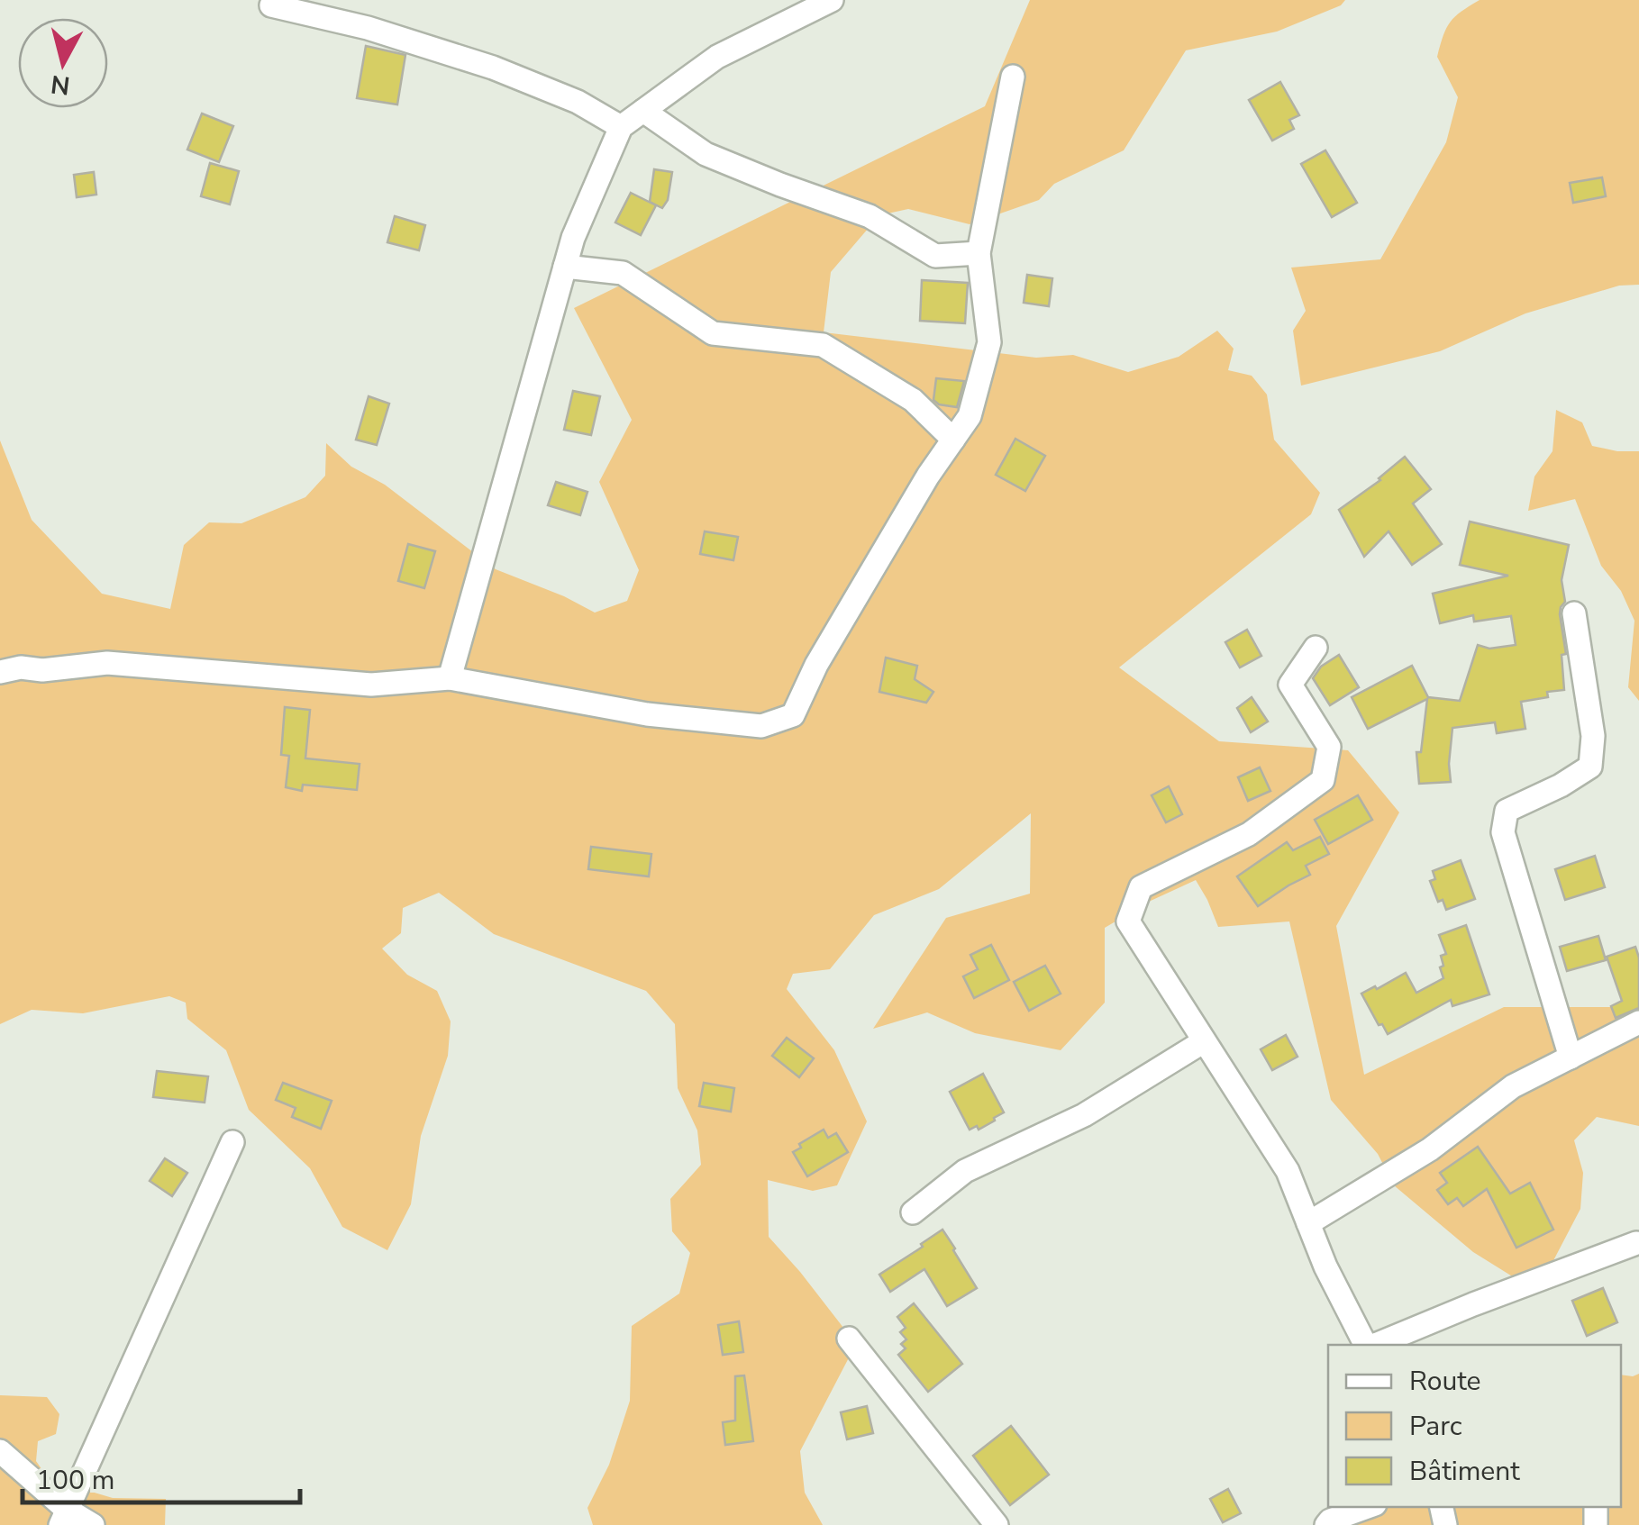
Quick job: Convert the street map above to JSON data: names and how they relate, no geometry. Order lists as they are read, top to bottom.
{
  "legend": ["Route", "Parc", "Bâtiment"],
  "scale_bar": "100 m",
  "north": "bottom"
}
